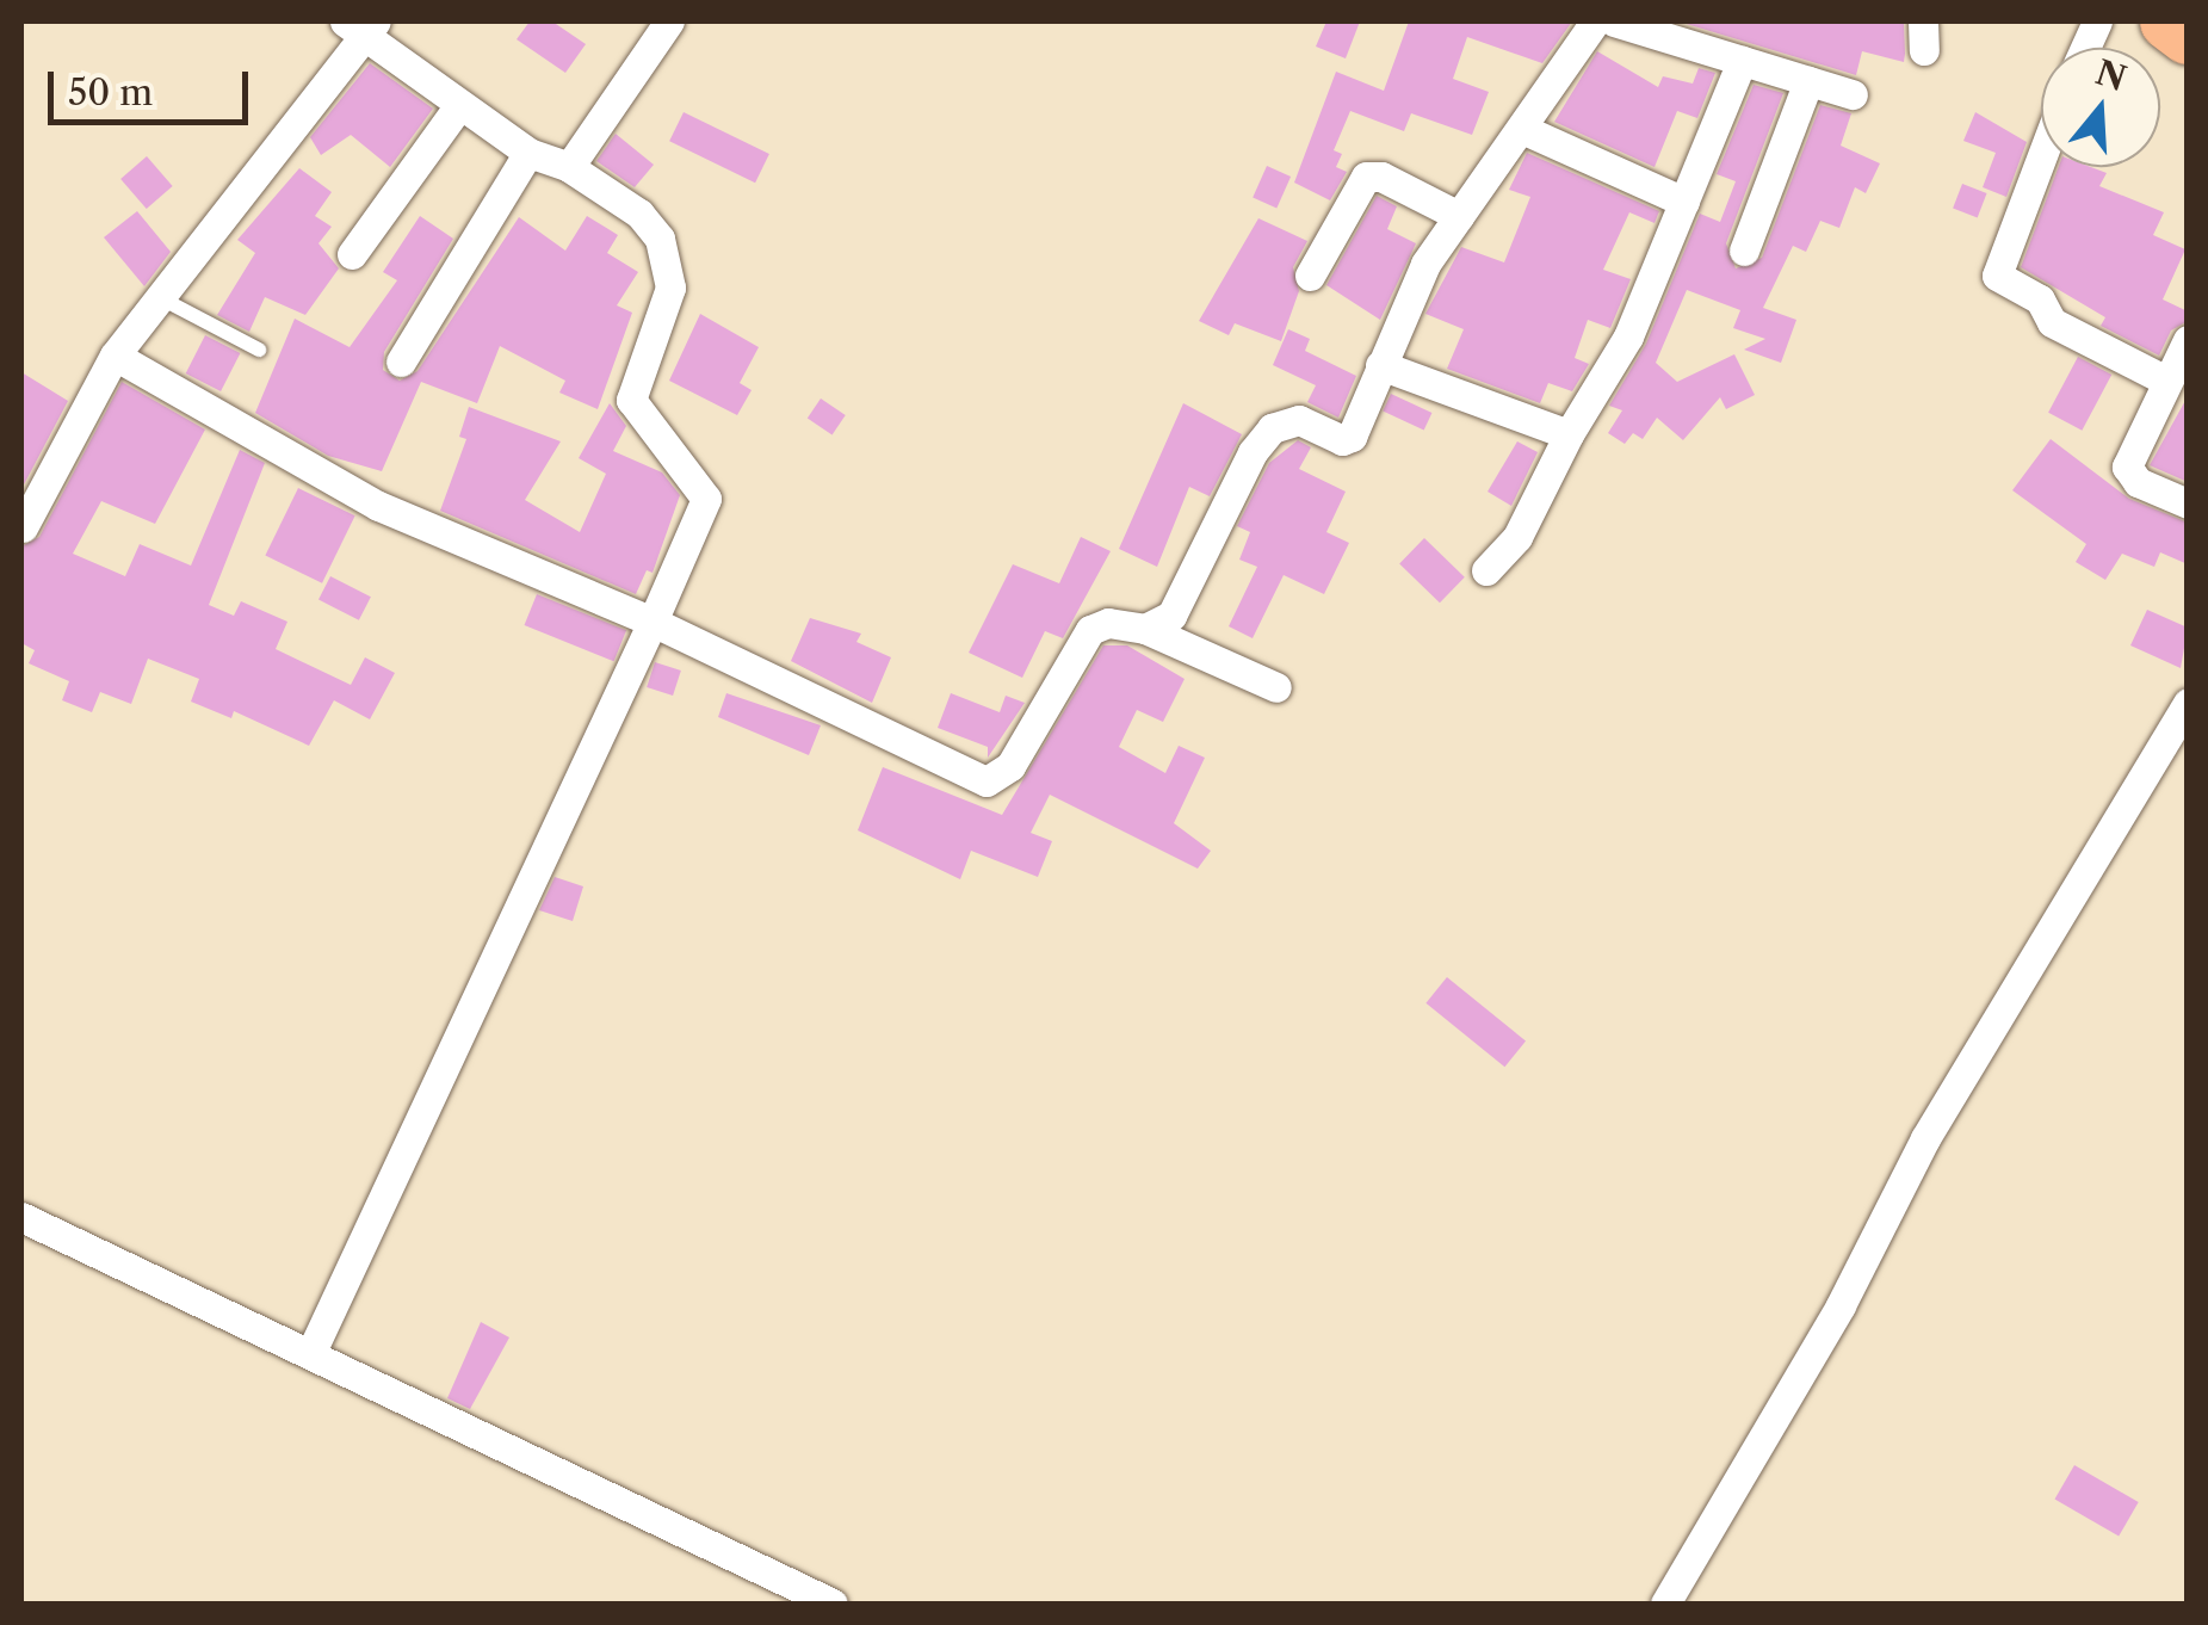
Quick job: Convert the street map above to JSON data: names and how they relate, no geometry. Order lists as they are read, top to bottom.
{
  "scale_bar": "50 m",
  "north": "top"
}
